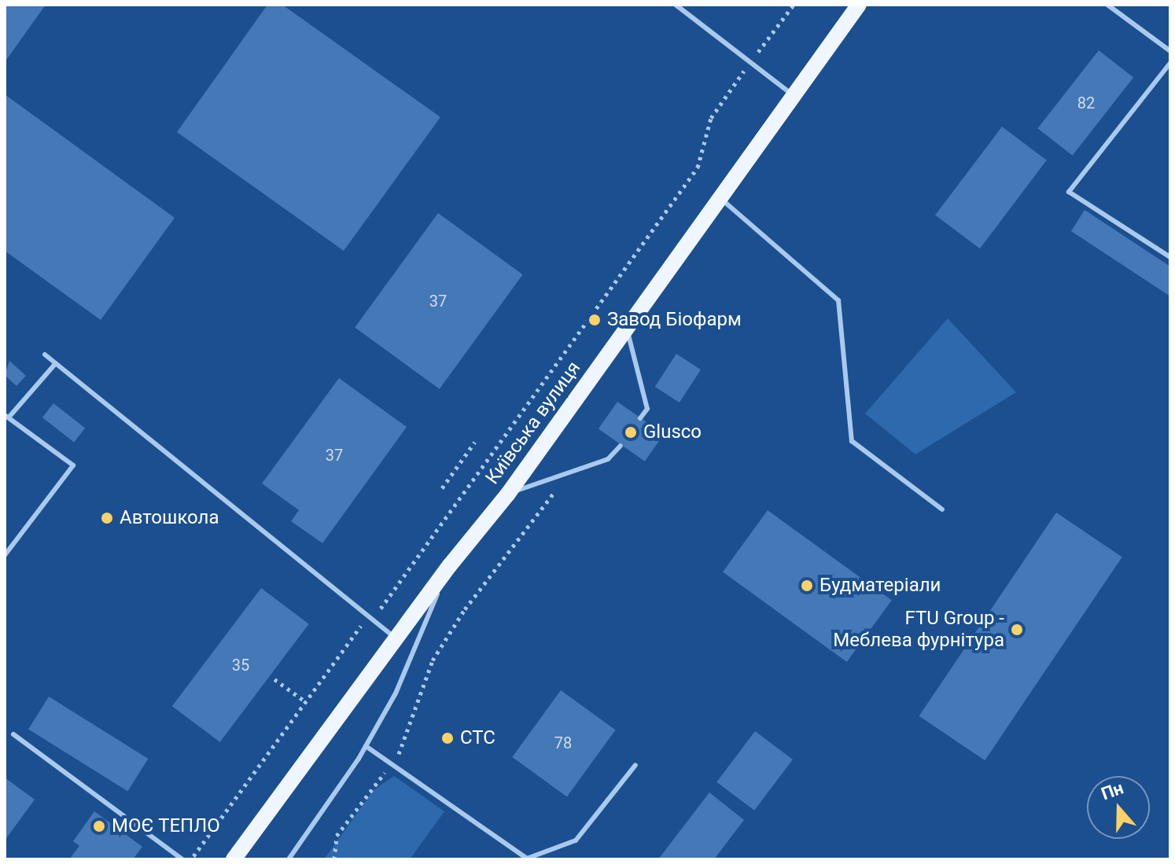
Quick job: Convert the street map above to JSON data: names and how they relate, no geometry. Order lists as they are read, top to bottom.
{
  "streets": {
    "main road": ["Київська вулиця"]
  },
  "places": [
    "Завод Біофарм",
    "Glusco",
    "Автошкола",
    "Будматеріали",
    "FTU Group - Меблева фурнітура",
    "СТС",
    "МОЄ ТЕПЛО"
  ],
  "house_numbers": [
    "82",
    "37",
    "37",
    "35",
    "78"
  ],
  "north": "top"
}
